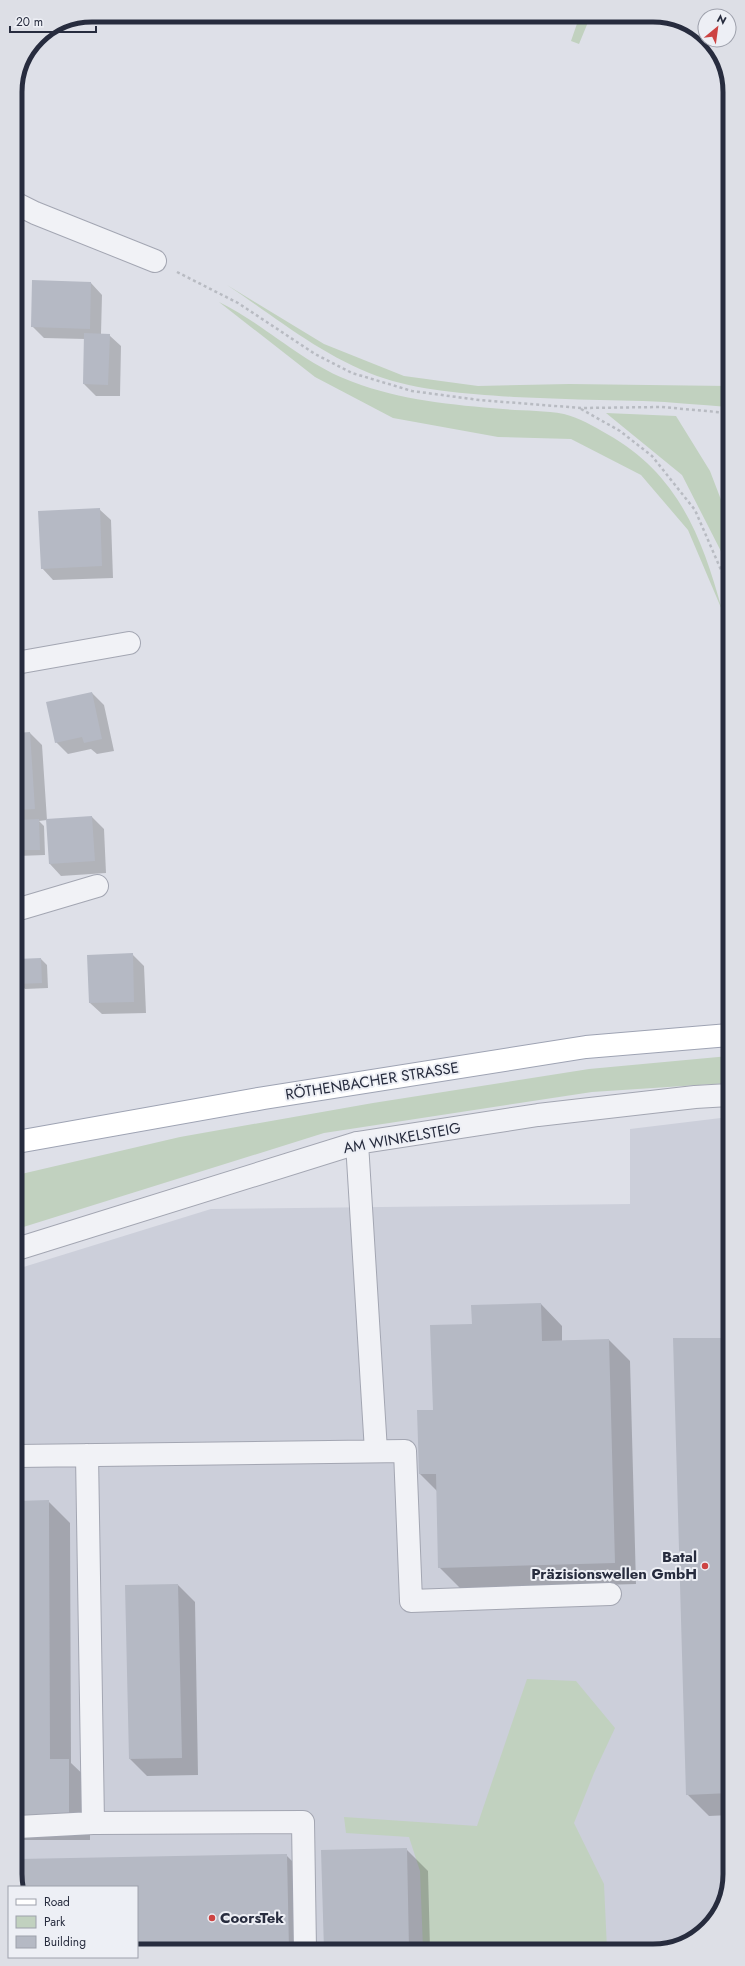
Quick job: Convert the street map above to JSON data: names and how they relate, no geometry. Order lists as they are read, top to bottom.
{
  "streets": {
    "main road": ["RÖTHENBACHER STRASSE"],
    "street": ["AM WINKELSTEIG"]
  },
  "places": ["Batal Präzisionswellen GmbH", "CoorsTek"],
  "legend": ["Road", "Park", "Building"],
  "scale_bar": "20 m",
  "north": "top right"
}
